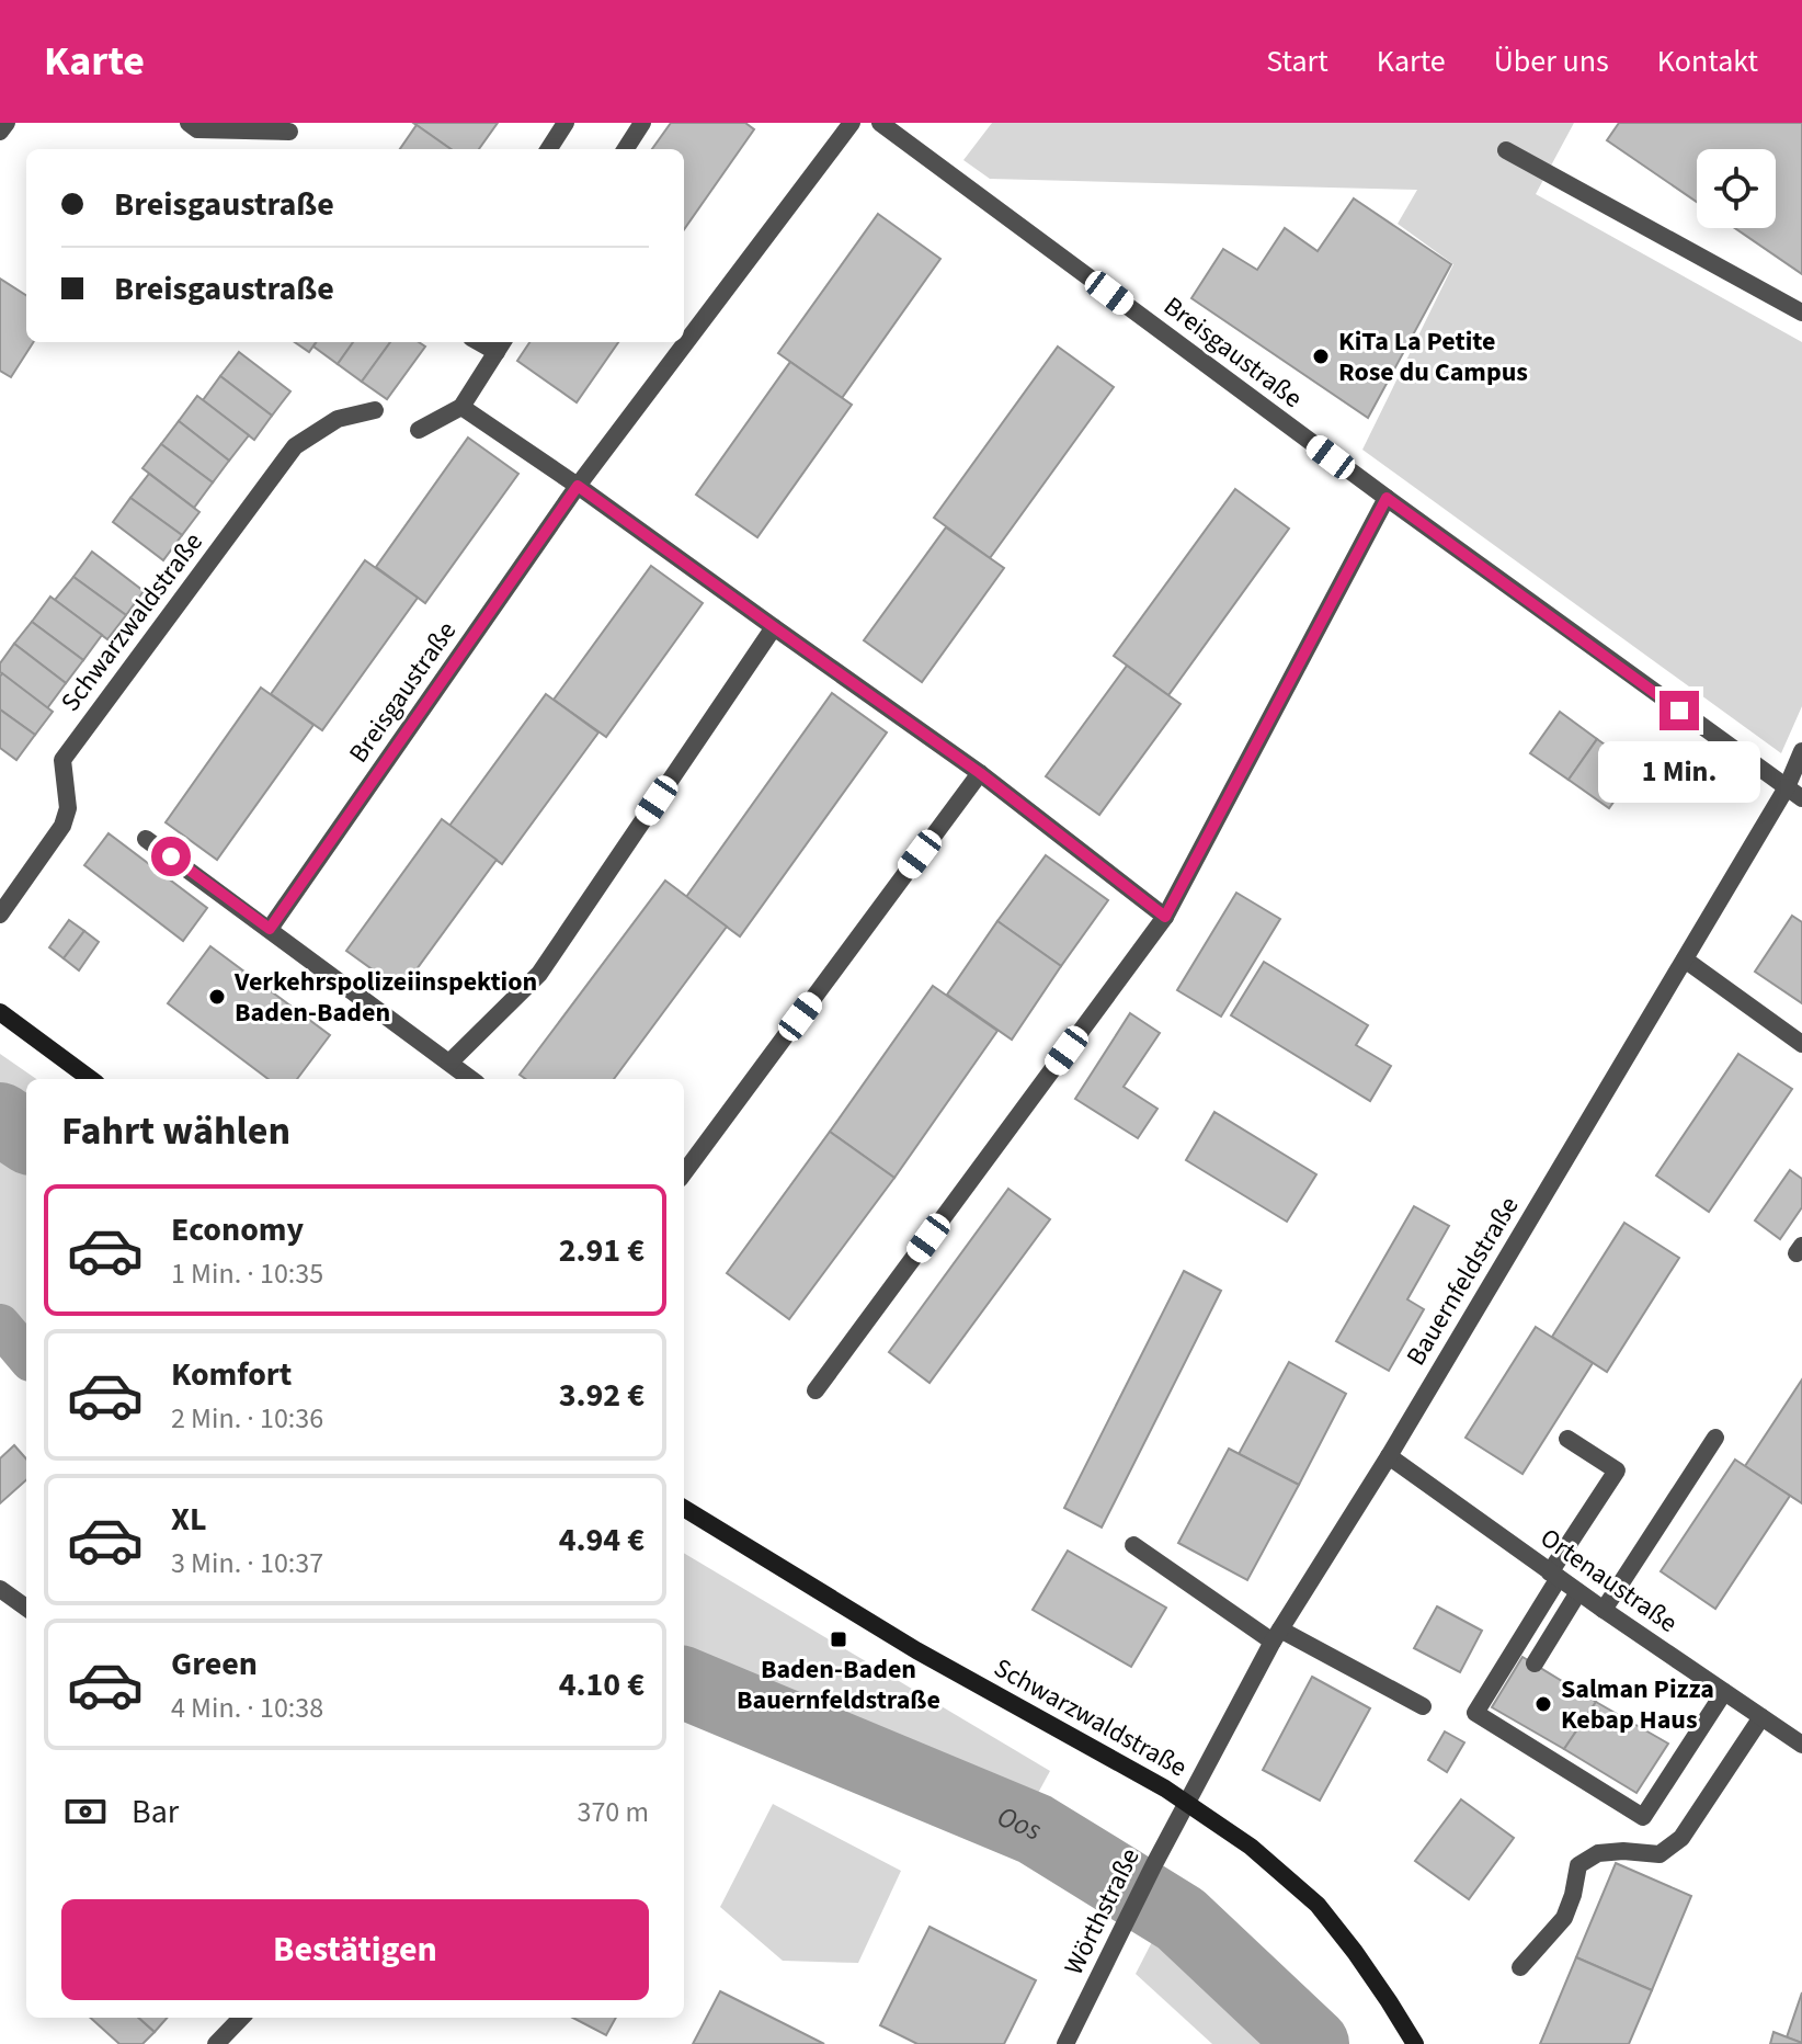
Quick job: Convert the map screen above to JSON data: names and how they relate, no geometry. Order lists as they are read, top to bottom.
{
  "streets": {
    "street": [
      "Breisgaustraße",
      "Schwarzwaldstraße",
      "Bauernfeldstraße",
      "Ortenaustraße",
      "Wörthstraße"
    ]
  },
  "crossings": [
    ["Breisgaustraße", "Bauernfeldstraße"],
    ["Schwarzwaldstraße", "Bauernfeldstraße"],
    ["Schwarzwaldstraße", "Wörthstraße"],
    ["Bauernfeldstraße", "Ortenaustraße"],
    ["Bauernfeldstraße", "Wörthstraße"]
  ],
  "water": ["Oos"],
  "places": {
    "other": ["KiTa La Petite Rose du Campus", "Verkehrspolizeiinspektion Baden-Baden", "Salman Pizza Kebap Haus"],
    "transit": ["Baden-Baden Bauernfeldstraße"]
  },
  "page": {
    "header": "Karte",
    "nav": [
      "Start",
      "Karte",
      "Über uns",
      "Kontakt"
    ],
    "banner": ["Breisgaustraße", "Breisgaustraße"],
    "bubble": "1 Min.",
    "heading": "Fahrt wählen",
    "list": [
      {
        "name": "Economy",
        "note": "1 Min. · 10:35",
        "value": "2.91 €"
      },
      {
        "name": "Komfort",
        "note": "2 Min. · 10:36",
        "value": "3.92 €"
      },
      {
        "name": "XL",
        "note": "3 Min. · 10:37",
        "value": "4.94 €"
      },
      {
        "name": "Green",
        "note": "4 Min. · 10:38",
        "value": "4.10 €"
      }
    ],
    "pay": ["Bar", "370 m"],
    "buttons": "Bestätigen"
  }
}
